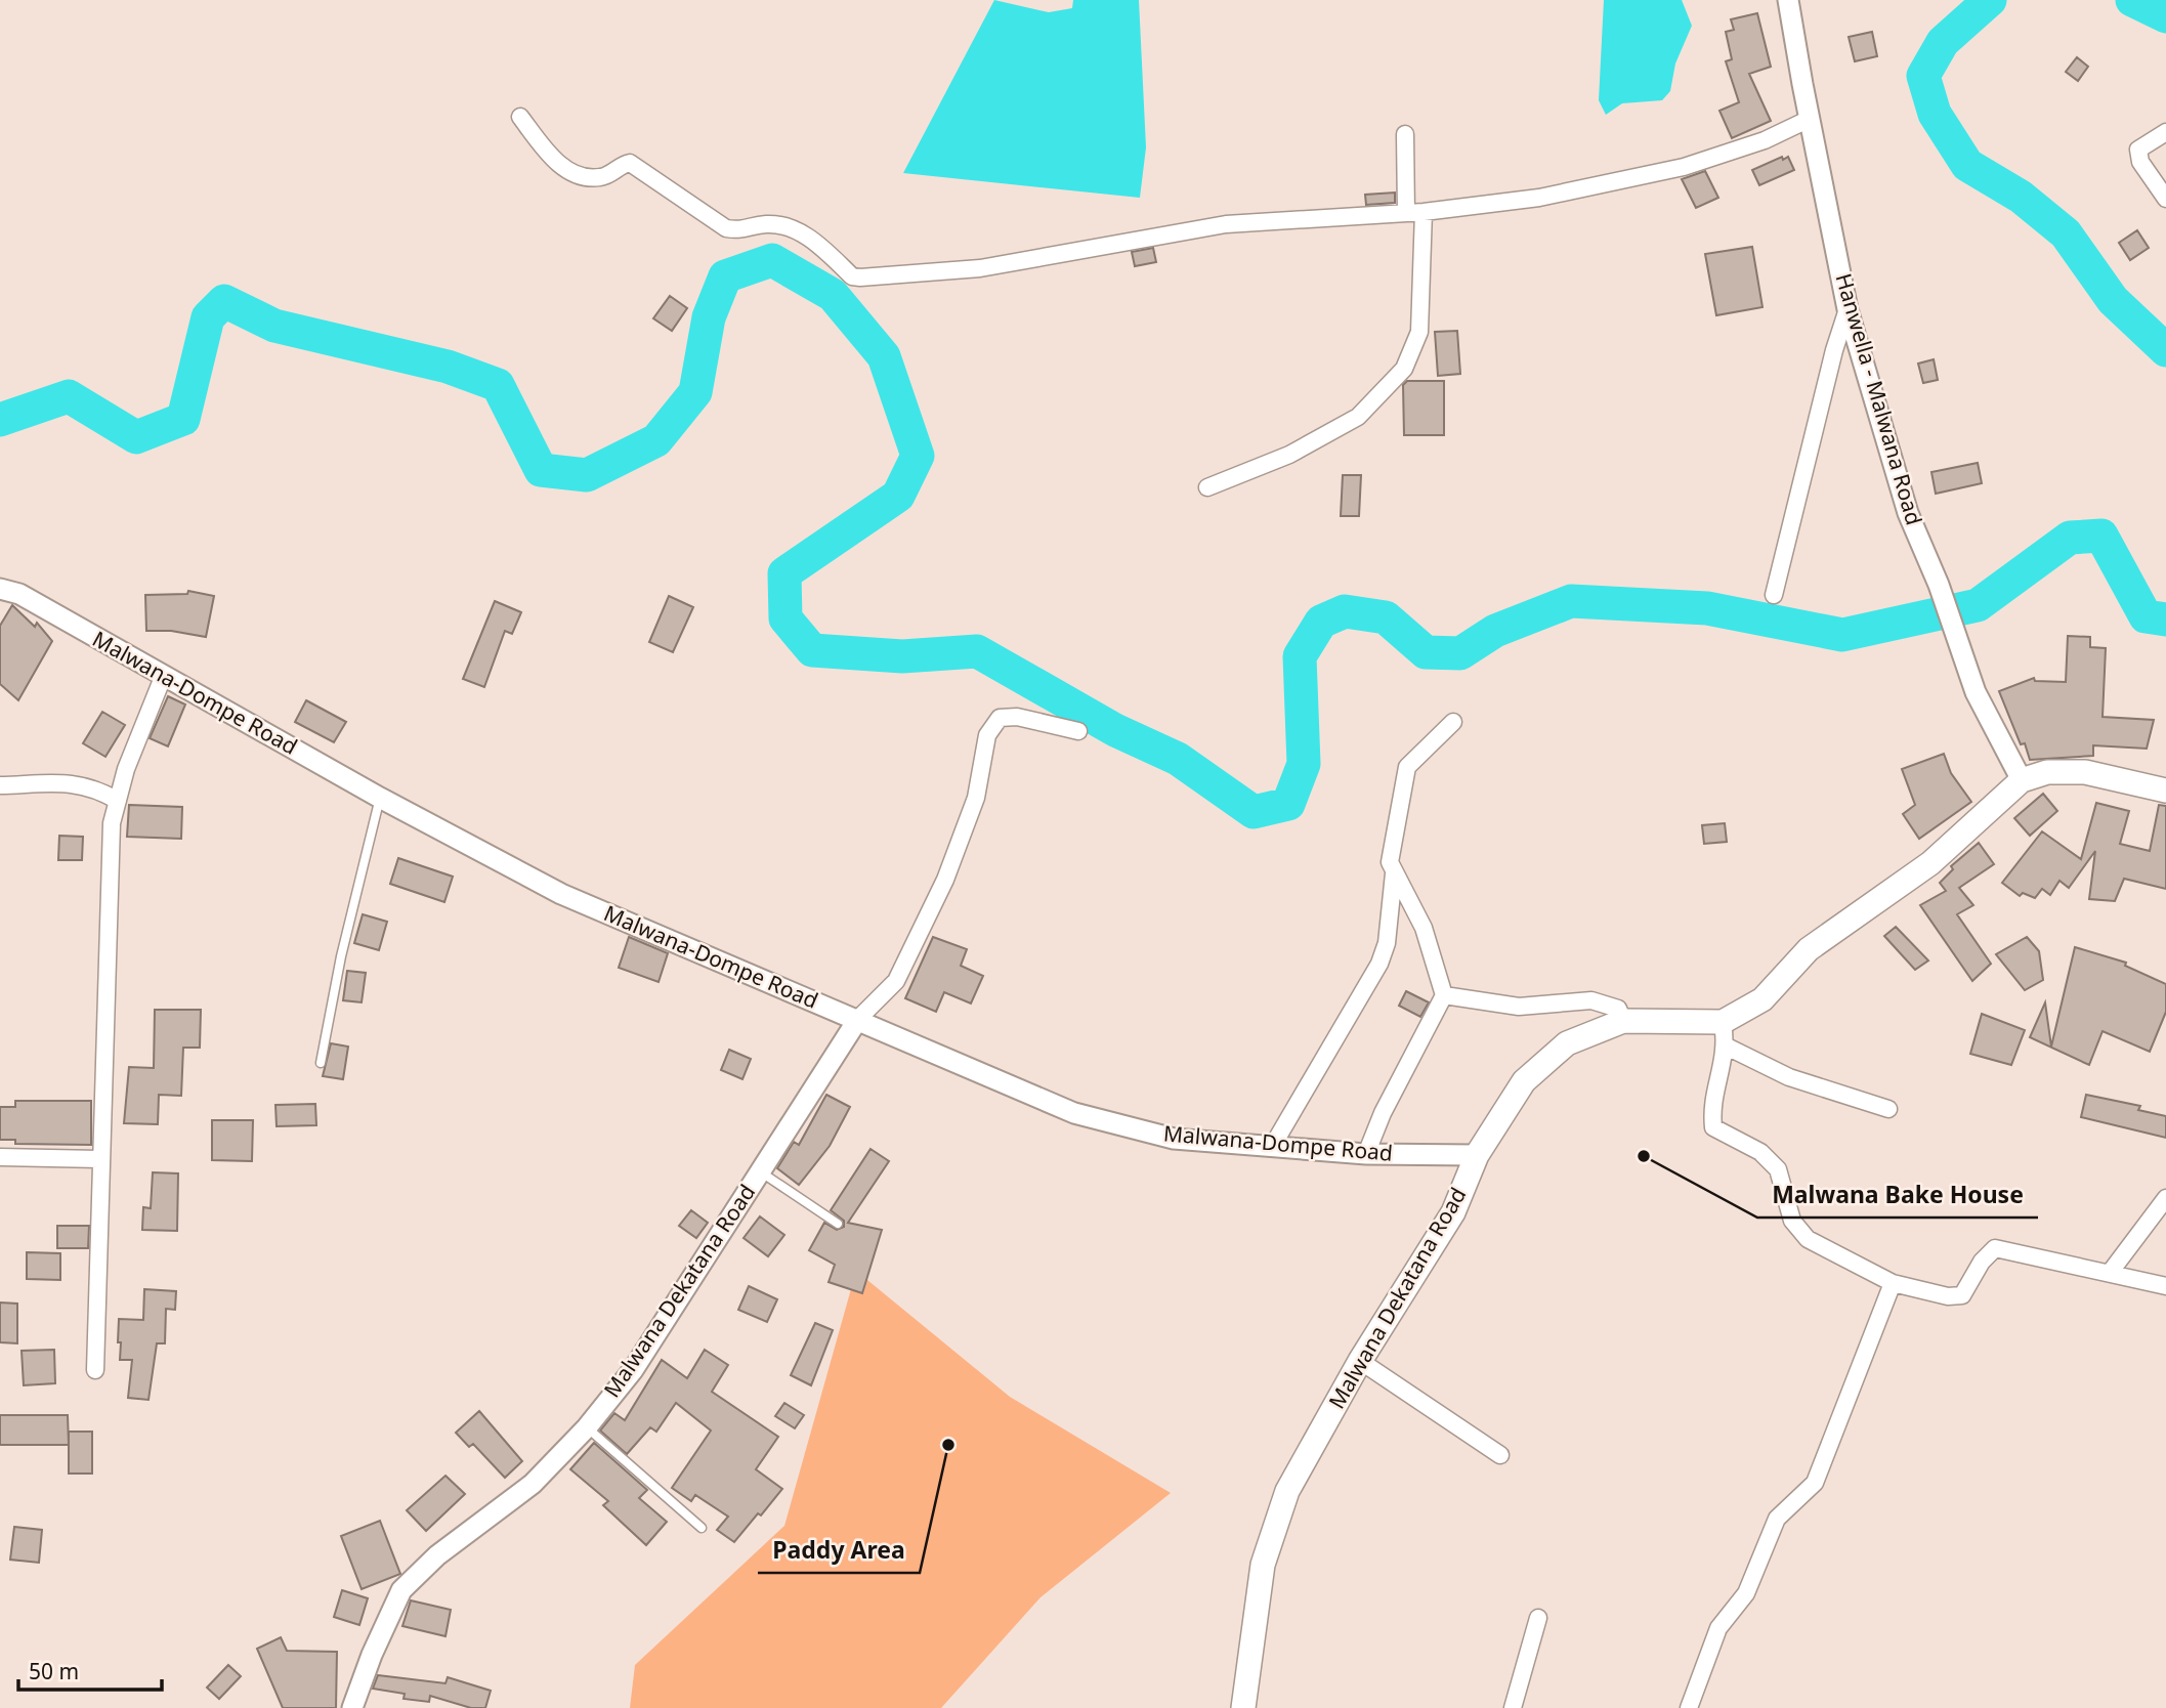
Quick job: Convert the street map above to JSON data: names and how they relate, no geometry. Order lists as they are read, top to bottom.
{
  "streets": {
    "main road": ["Malwana Dekatana Road"],
    "street": ["Hanwella - Malwana Road", "Malwana-Dompe Road"]
  },
  "crossings": [
    ["Malwana-Dompe Road", "Malwana Dekatana Road"]
  ],
  "places": ["Malwana Bake House", "Paddy Area"],
  "scale_bar": "50 m"
}
